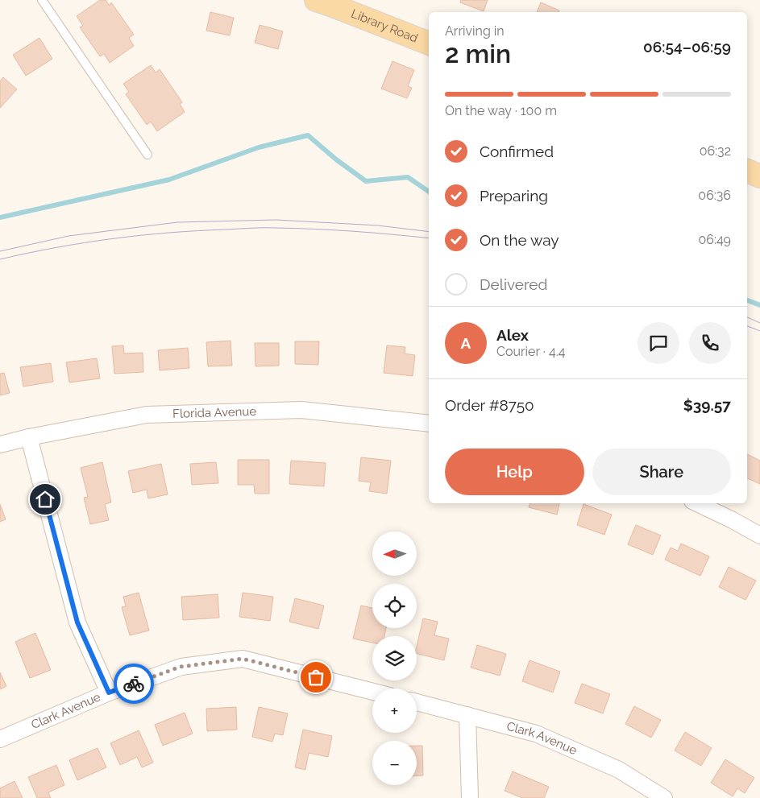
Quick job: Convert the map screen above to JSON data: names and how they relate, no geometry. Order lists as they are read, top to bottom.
{
  "streets": {
    "main road": ["Library Road"],
    "street": ["Florida Avenue", "Clark Avenue"]
  },
  "north": "left",
  "page": {
    "heading": ["2 min", "Arriving in", "06:54–06:59"],
    "panel": [
      "Alex",
      "Courier · 4.4",
      "Order #8750",
      "$39.57"
    ],
    "bar": "On the way · 100 m",
    "list": [
      ["Confirmed", "06:32"],
      ["Preparing", "06:36"],
      ["On the way", "06:49"],
      "Delivered"
    ],
    "round": "A",
    "buttons": ["Help", "Share"],
    "map_buttons": ["+", "−"]
  }
}
